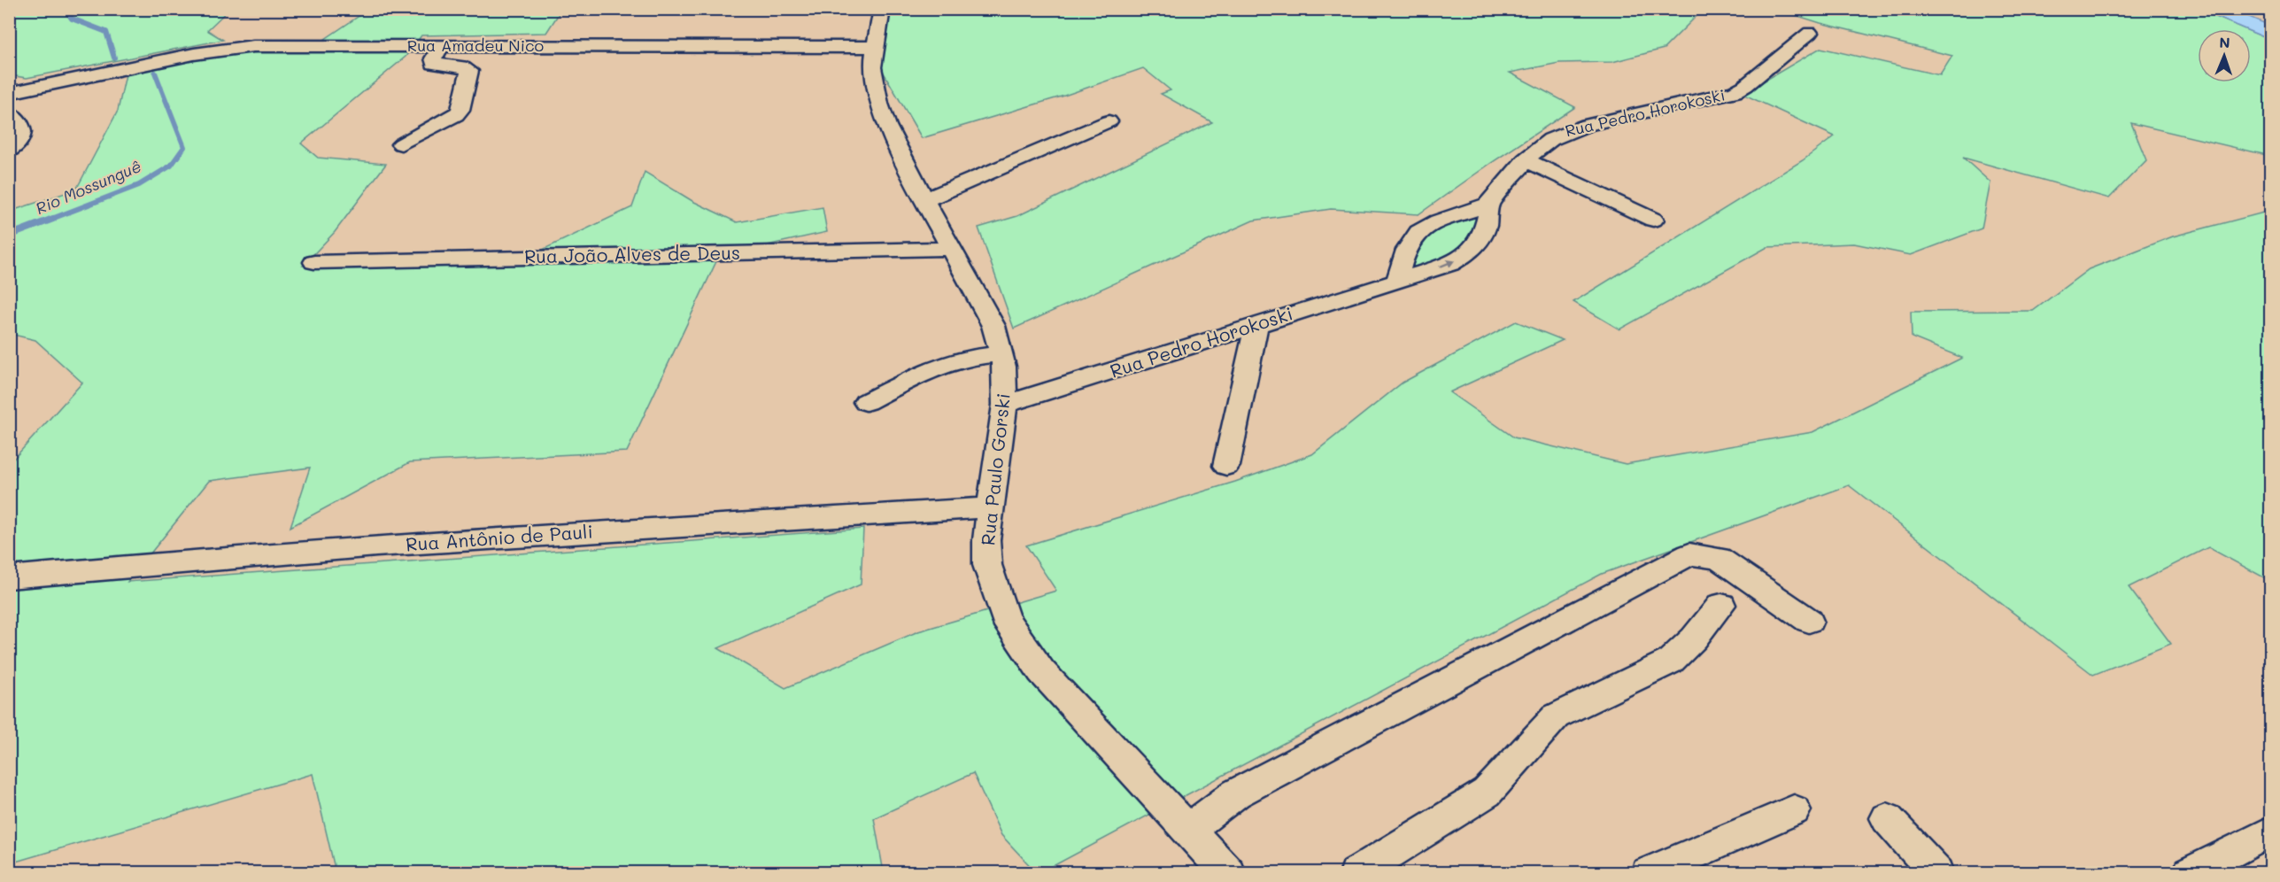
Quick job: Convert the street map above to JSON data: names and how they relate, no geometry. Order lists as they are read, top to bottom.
{
  "streets": {
    "street": [
      "Rua Amadeu Nico",
      "Rua Pedro Horokoski",
      "Rua João Alves de Deus",
      "Rua Paulo Gorski",
      "Rua Antônio de Pauli"
    ]
  },
  "crossings": [
    ["Rua Amadeu Nico", "Rua Paulo Gorski"],
    ["Rua Pedro Horokoski", "Rua Paulo Gorski"],
    ["Rua João Alves de Deus", "Rua Paulo Gorski"],
    ["Rua Paulo Gorski", "Rua Antônio de Pauli"]
  ],
  "water": ["Rio Mossunguê"],
  "north": "top"
}
